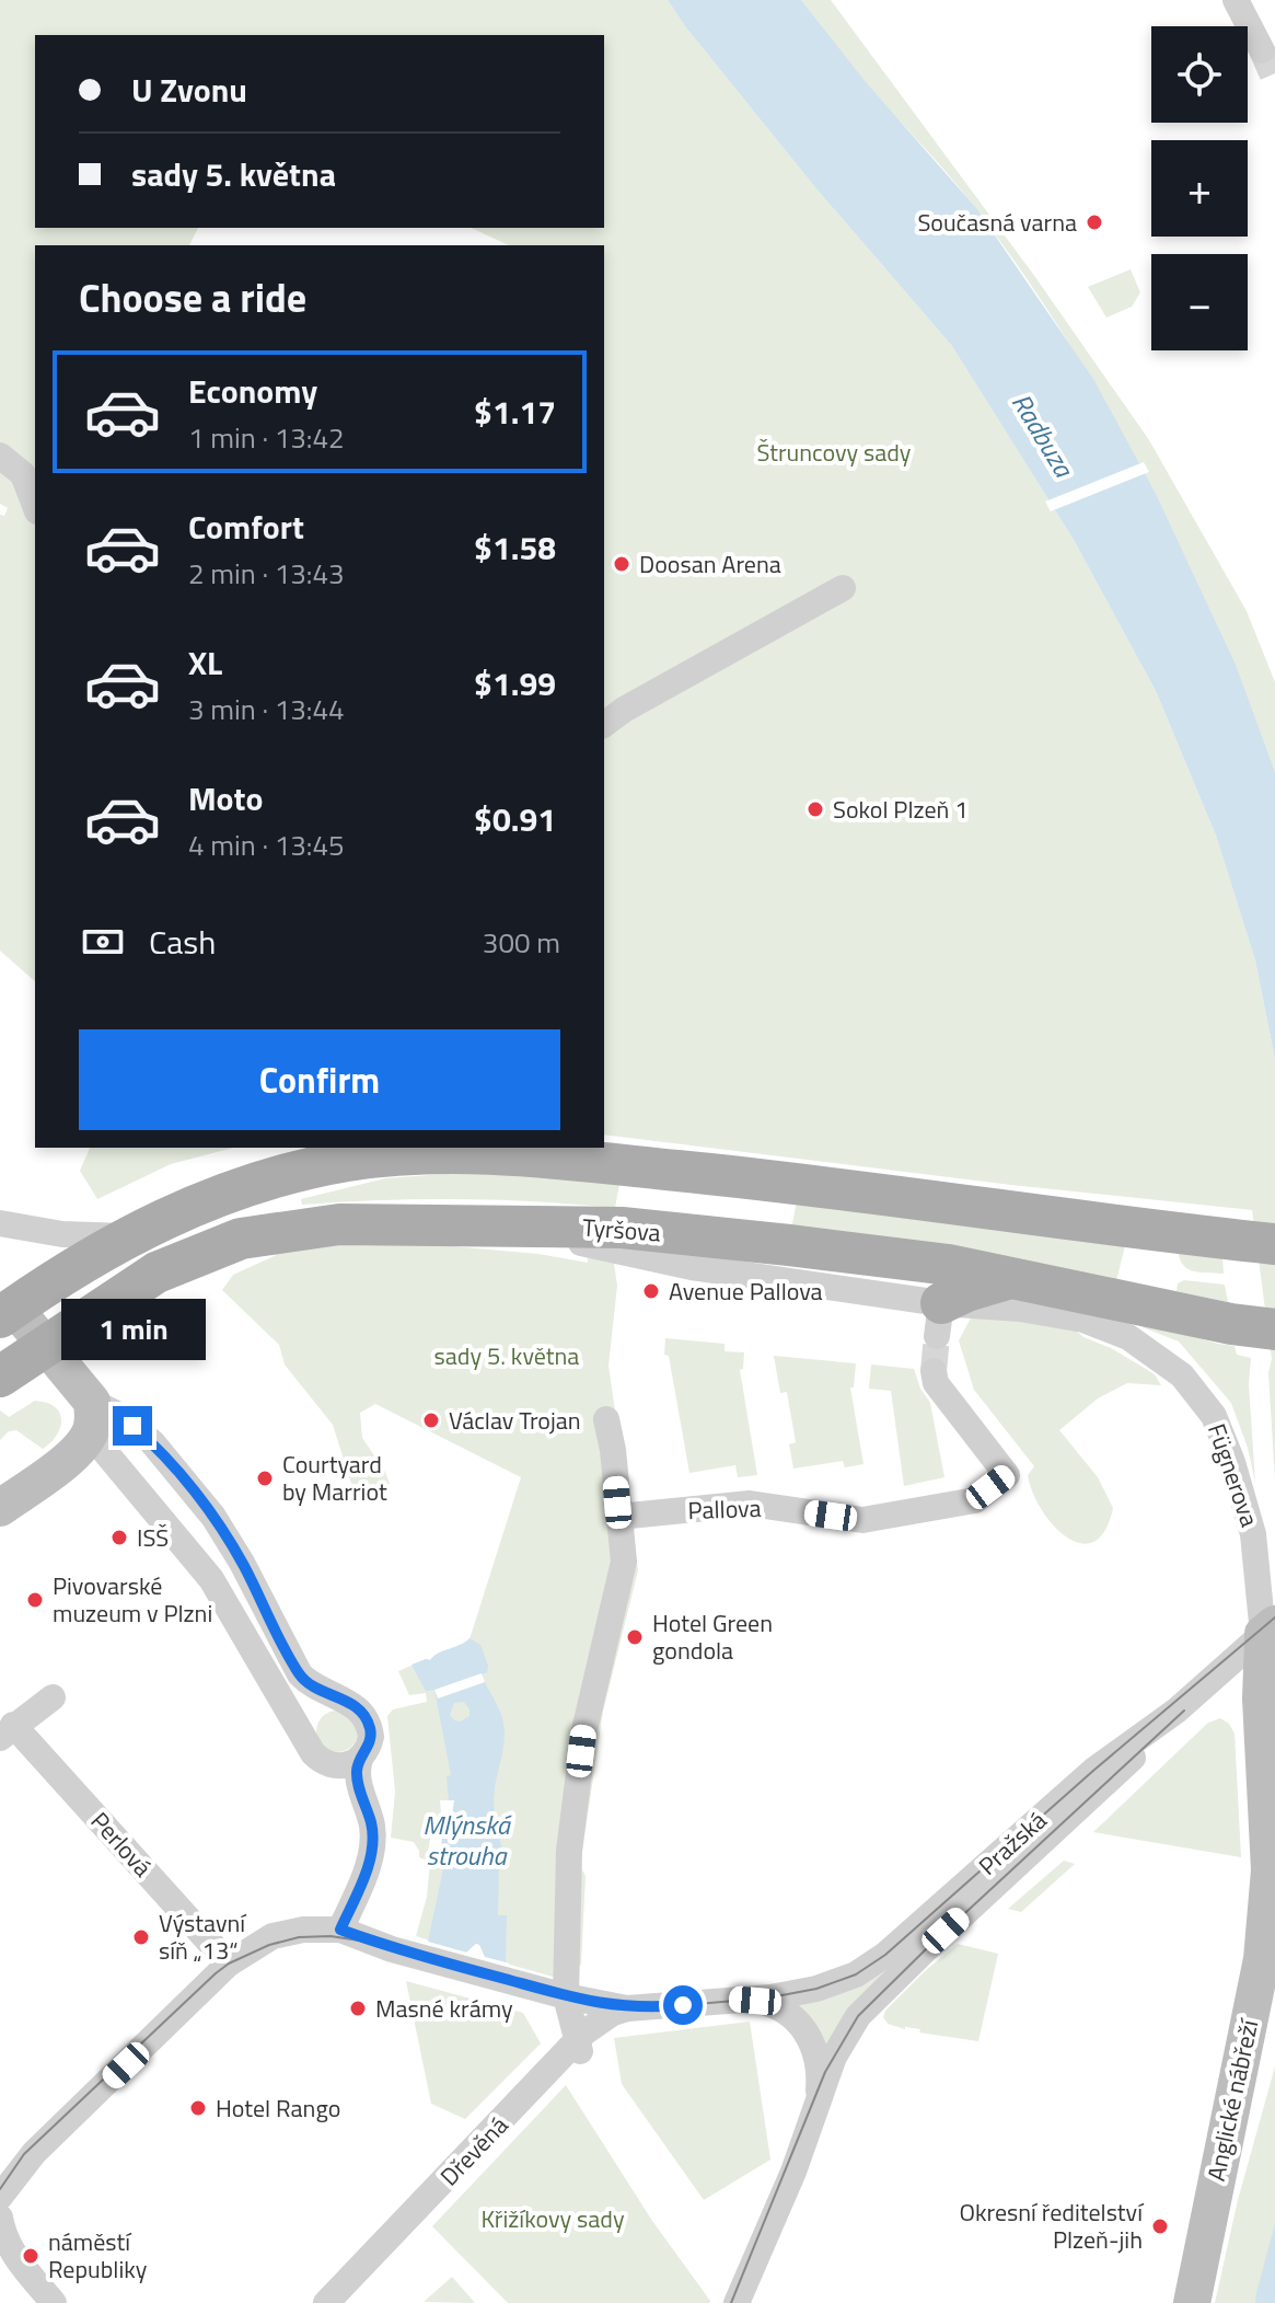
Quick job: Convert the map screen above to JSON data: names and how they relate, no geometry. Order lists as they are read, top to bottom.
{
  "streets": {
    "main road": ["Tyršova"],
    "street": [
      "Fügnerova",
      "Pallova",
      "Pražská",
      "Perlová",
      "Anglické nábřeží",
      "Dřevěná"
    ]
  },
  "crossings": [
    ["Fügnerova", "Pražská"],
    ["Fügnerova", "Anglické nábřeží"],
    ["Pražská", "Perlová"],
    ["Pražská", "Anglické nábřeží"],
    ["Pražská", "Dřevěná"]
  ],
  "water": ["Radbuza", "Mlýnská strouha"],
  "parks": ["Štruncovy sady", "sady 5. května", "Křižíkovy sady"],
  "places": [
    "Současná varna",
    "Doosan Arena",
    "Sokol Plzeň 1",
    "Avenue Pallova",
    "Václav Trojan",
    "Courtyard by Marriot",
    "ISŠ",
    "Pivovarské muzeum v Plzni",
    "Hotel Green gondola",
    "Výstavní síň „13“",
    "Masné krámy",
    "Hotel Rango",
    "Okresní ředitelství Plzeň-jih",
    "náměstí Republiky"
  ],
  "page": {
    "map_buttons": ["+", "−"],
    "banner": ["U Zvonu", "sady 5. května"],
    "heading": "Choose a ride",
    "list": [
      {
        "name": "Economy",
        "note": "1 min · 13:42",
        "value": "$1.17"
      },
      {
        "name": "Comfort",
        "note": "2 min · 13:43",
        "value": "$1.58"
      },
      {
        "name": "XL",
        "note": "3 min · 13:44",
        "value": "$1.99"
      },
      {
        "name": "Moto",
        "note": "4 min · 13:45",
        "value": "$0.91"
      }
    ],
    "pay": ["Cash", "300 m"],
    "buttons": "Confirm",
    "bubble": "1 min"
  }
}
